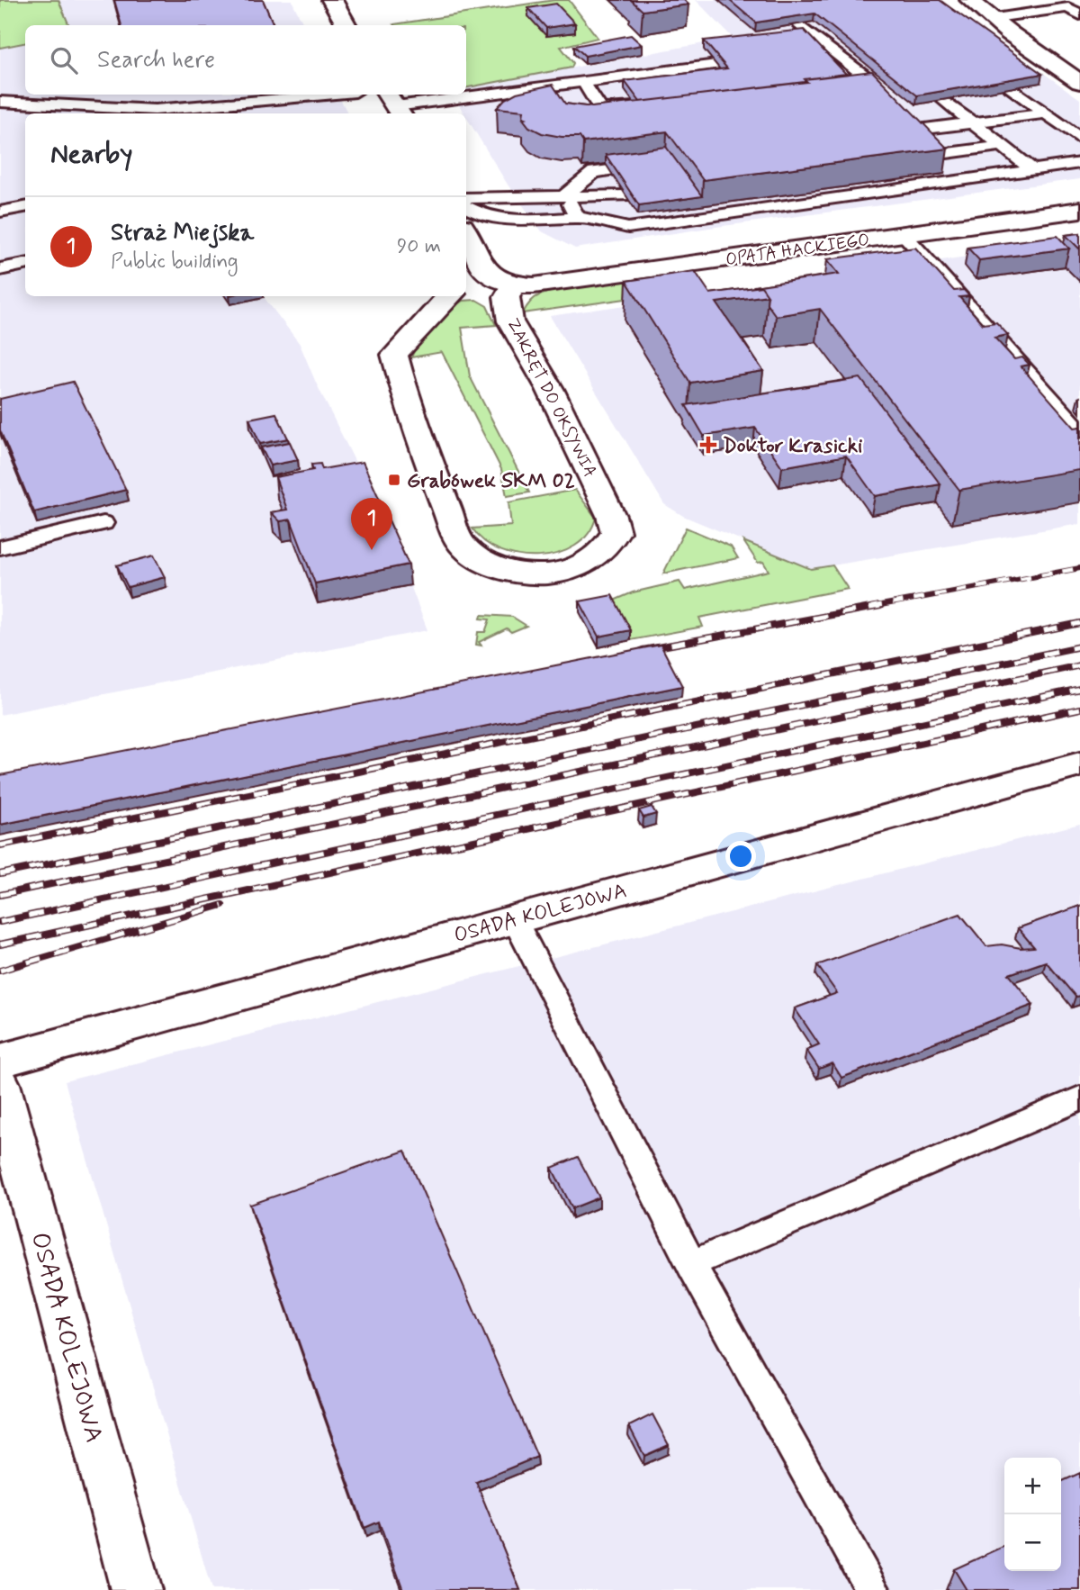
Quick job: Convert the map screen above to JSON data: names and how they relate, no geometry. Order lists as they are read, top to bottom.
{
  "streets": {
    "street": ["OPATA HACKIEGO", "ZAKRĘT DO OKSYWIA", "OSADA KOLEJOWA"]
  },
  "crossings": [
    ["OPATA HACKIEGO", "ZAKRĘT DO OKSYWIA"]
  ],
  "places": {
    "health": ["Doktor Krasicki"],
    "transit": ["Grabówek SKM 02"]
  },
  "page": {
    "search": "Search here",
    "heading": "Nearby",
    "list": [
      {
        "mark": "1",
        "name": "Straż Miejska",
        "note": "Public building",
        "value": "90 m"
      }
    ],
    "pins": "1",
    "map_buttons": ["+", "−"]
  }
}
